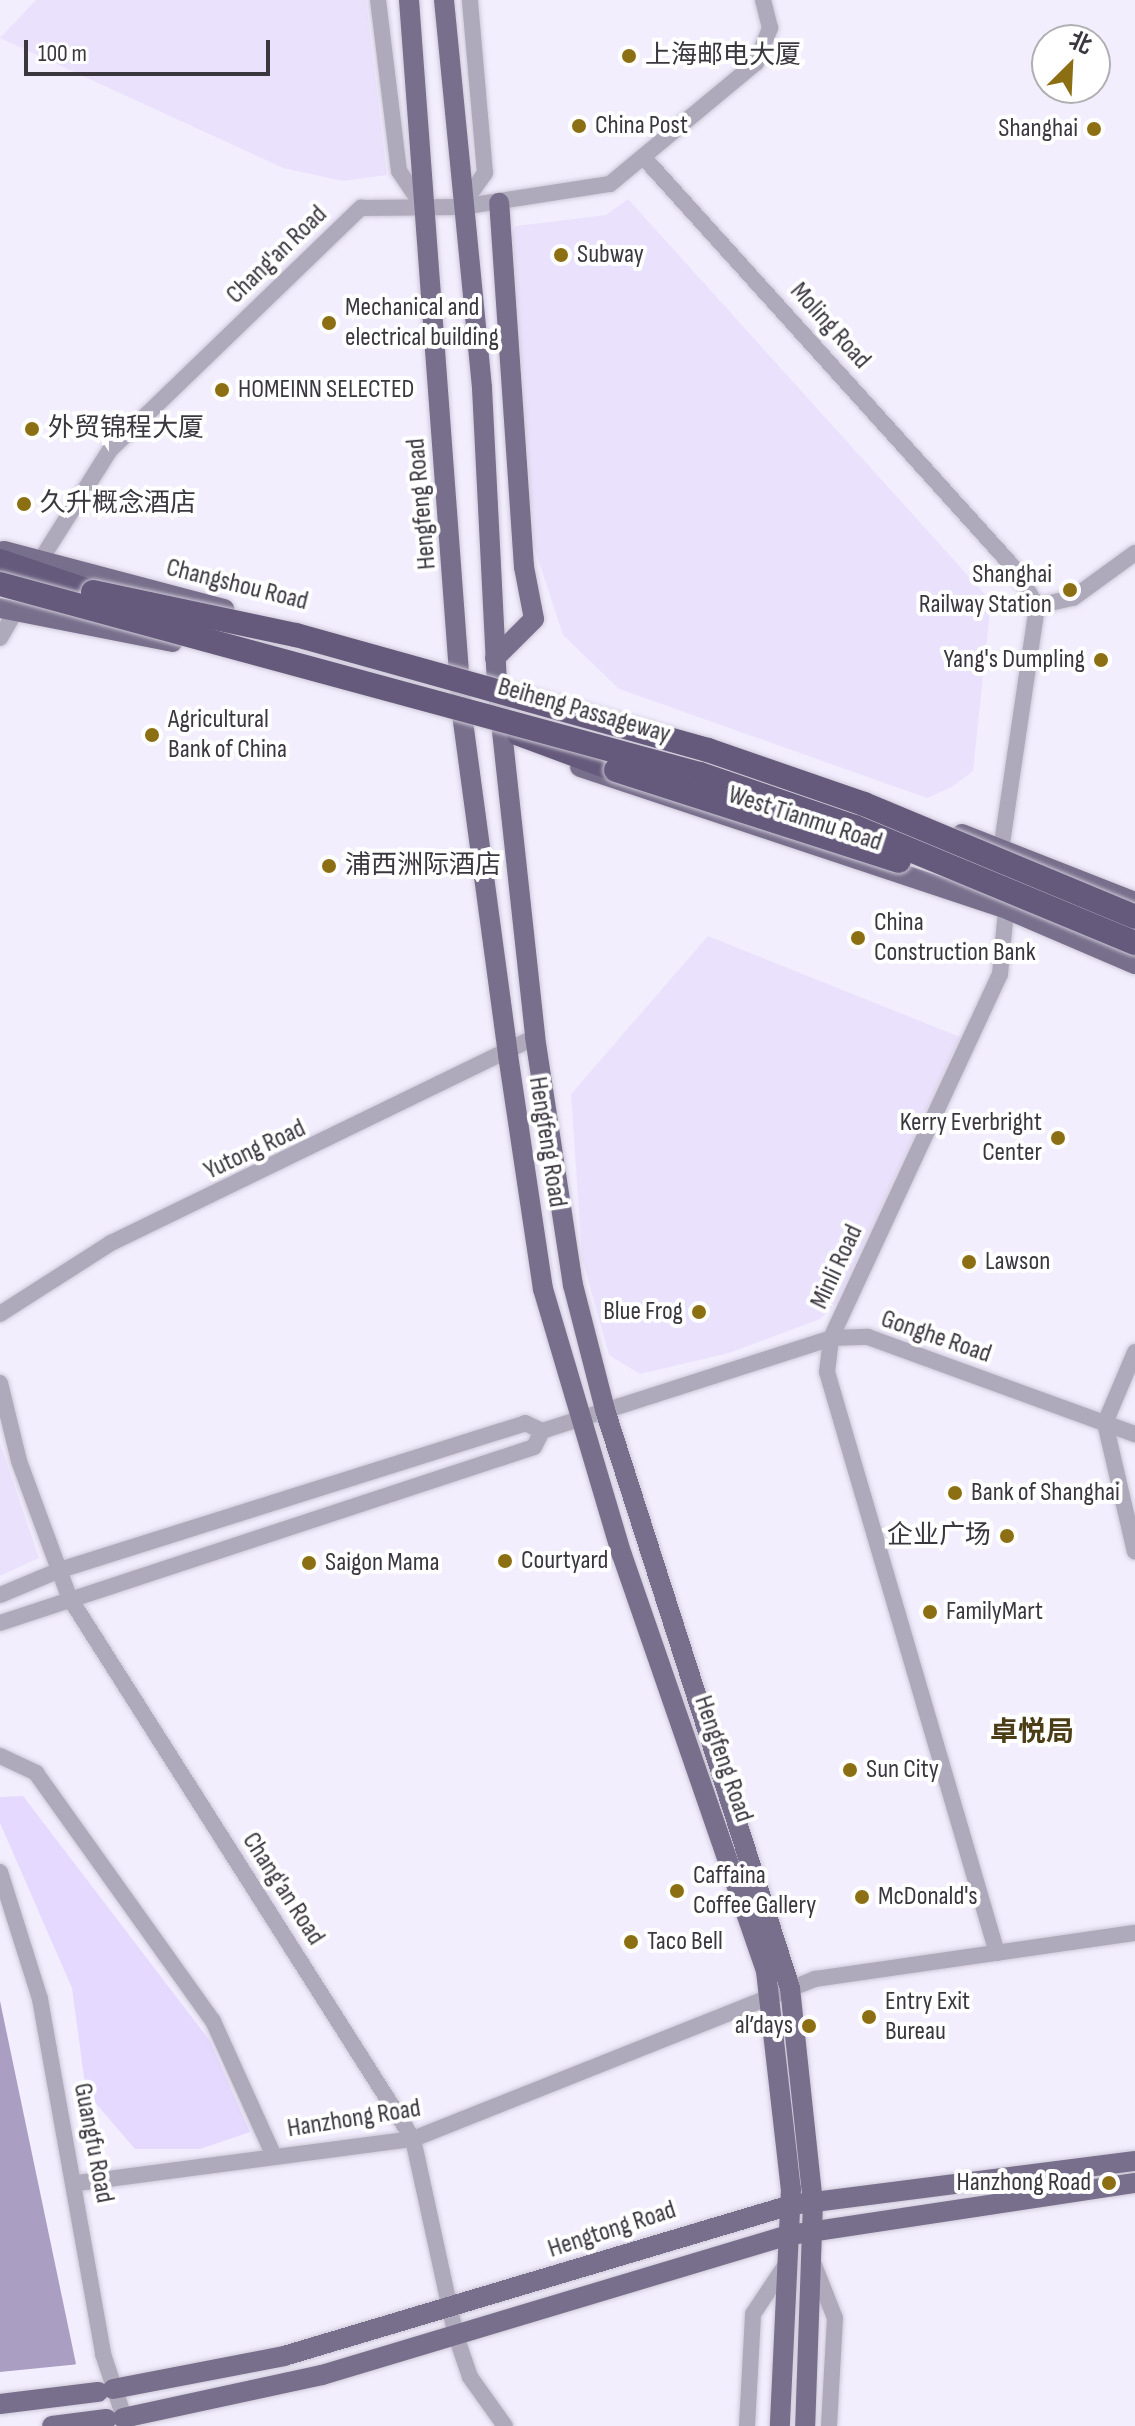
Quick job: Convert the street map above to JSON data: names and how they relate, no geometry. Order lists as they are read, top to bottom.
{
  "streets": {
    "highway": ["Beiheng Passageway"],
    "main road": [
      "Hengfeng Road",
      "Changshou Road",
      "West Tianmu Road",
      "Hengtong Road"
    ],
    "street": [
      "Chang'an Road",
      "Moling Road",
      "Yutong Road",
      "Minli Road",
      "Gonghe Road",
      "Hanzhong Road",
      "Guangfu Road"
    ]
  },
  "crossings": [
    ["Chang'an Road", "Moling Road"],
    ["Chang'an Road", "Hengfeng Road"],
    ["Chang'an Road", "Changshou Road"],
    ["Chang'an Road", "Hanzhong Road"],
    ["Chang'an Road", "Hengtong Road"],
    ["Moling Road", "Minli Road"],
    ["Hengfeng Road", "Changshou Road"],
    ["Hengfeng Road", "West Tianmu Road"],
    ["Hengfeng Road", "Yutong Road"],
    ["Hengfeng Road", "Gonghe Road"],
    ["Hengfeng Road", "Hanzhong Road"],
    ["Hengfeng Road", "Hengtong Road"],
    ["Changshou Road", "Beiheng Passageway"],
    ["Changshou Road", "West Tianmu Road"],
    ["Beiheng Passageway", "West Tianmu Road"],
    ["West Tianmu Road", "Minli Road"],
    ["Minli Road", "Gonghe Road"],
    ["Minli Road", "Hanzhong Road"],
    ["Hanzhong Road", "Guangfu Road"],
    ["Guangfu Road", "Hengtong Road"]
  ],
  "districts": ["卓悦局"],
  "places": [
    "上海邮电大厦",
    "China Post",
    "Shanghai",
    "Subway",
    "Mechanical and electrical building",
    "HOMEINN SELECTED",
    "外贸锦程大厦",
    "久升概念酒店",
    "Shanghai Railway Station",
    "Yang's Dumpling",
    "Agricultural Bank of China",
    "浦西洲际酒店",
    "China Construction Bank",
    "Kerry Everbright Center",
    "Lawson",
    "Blue Frog",
    "Bank of Shanghai",
    "企业广场",
    "Courtyard",
    "Saigon Mama",
    "FamilyMart",
    "Sun City",
    "Caffaina Coffee Gallery",
    "McDonald's",
    "Taco Bell",
    "Entry Exit Bureau",
    "al’days",
    "Hanzhong Road"
  ],
  "scale_bar": "100 m",
  "north": "top right"
}
